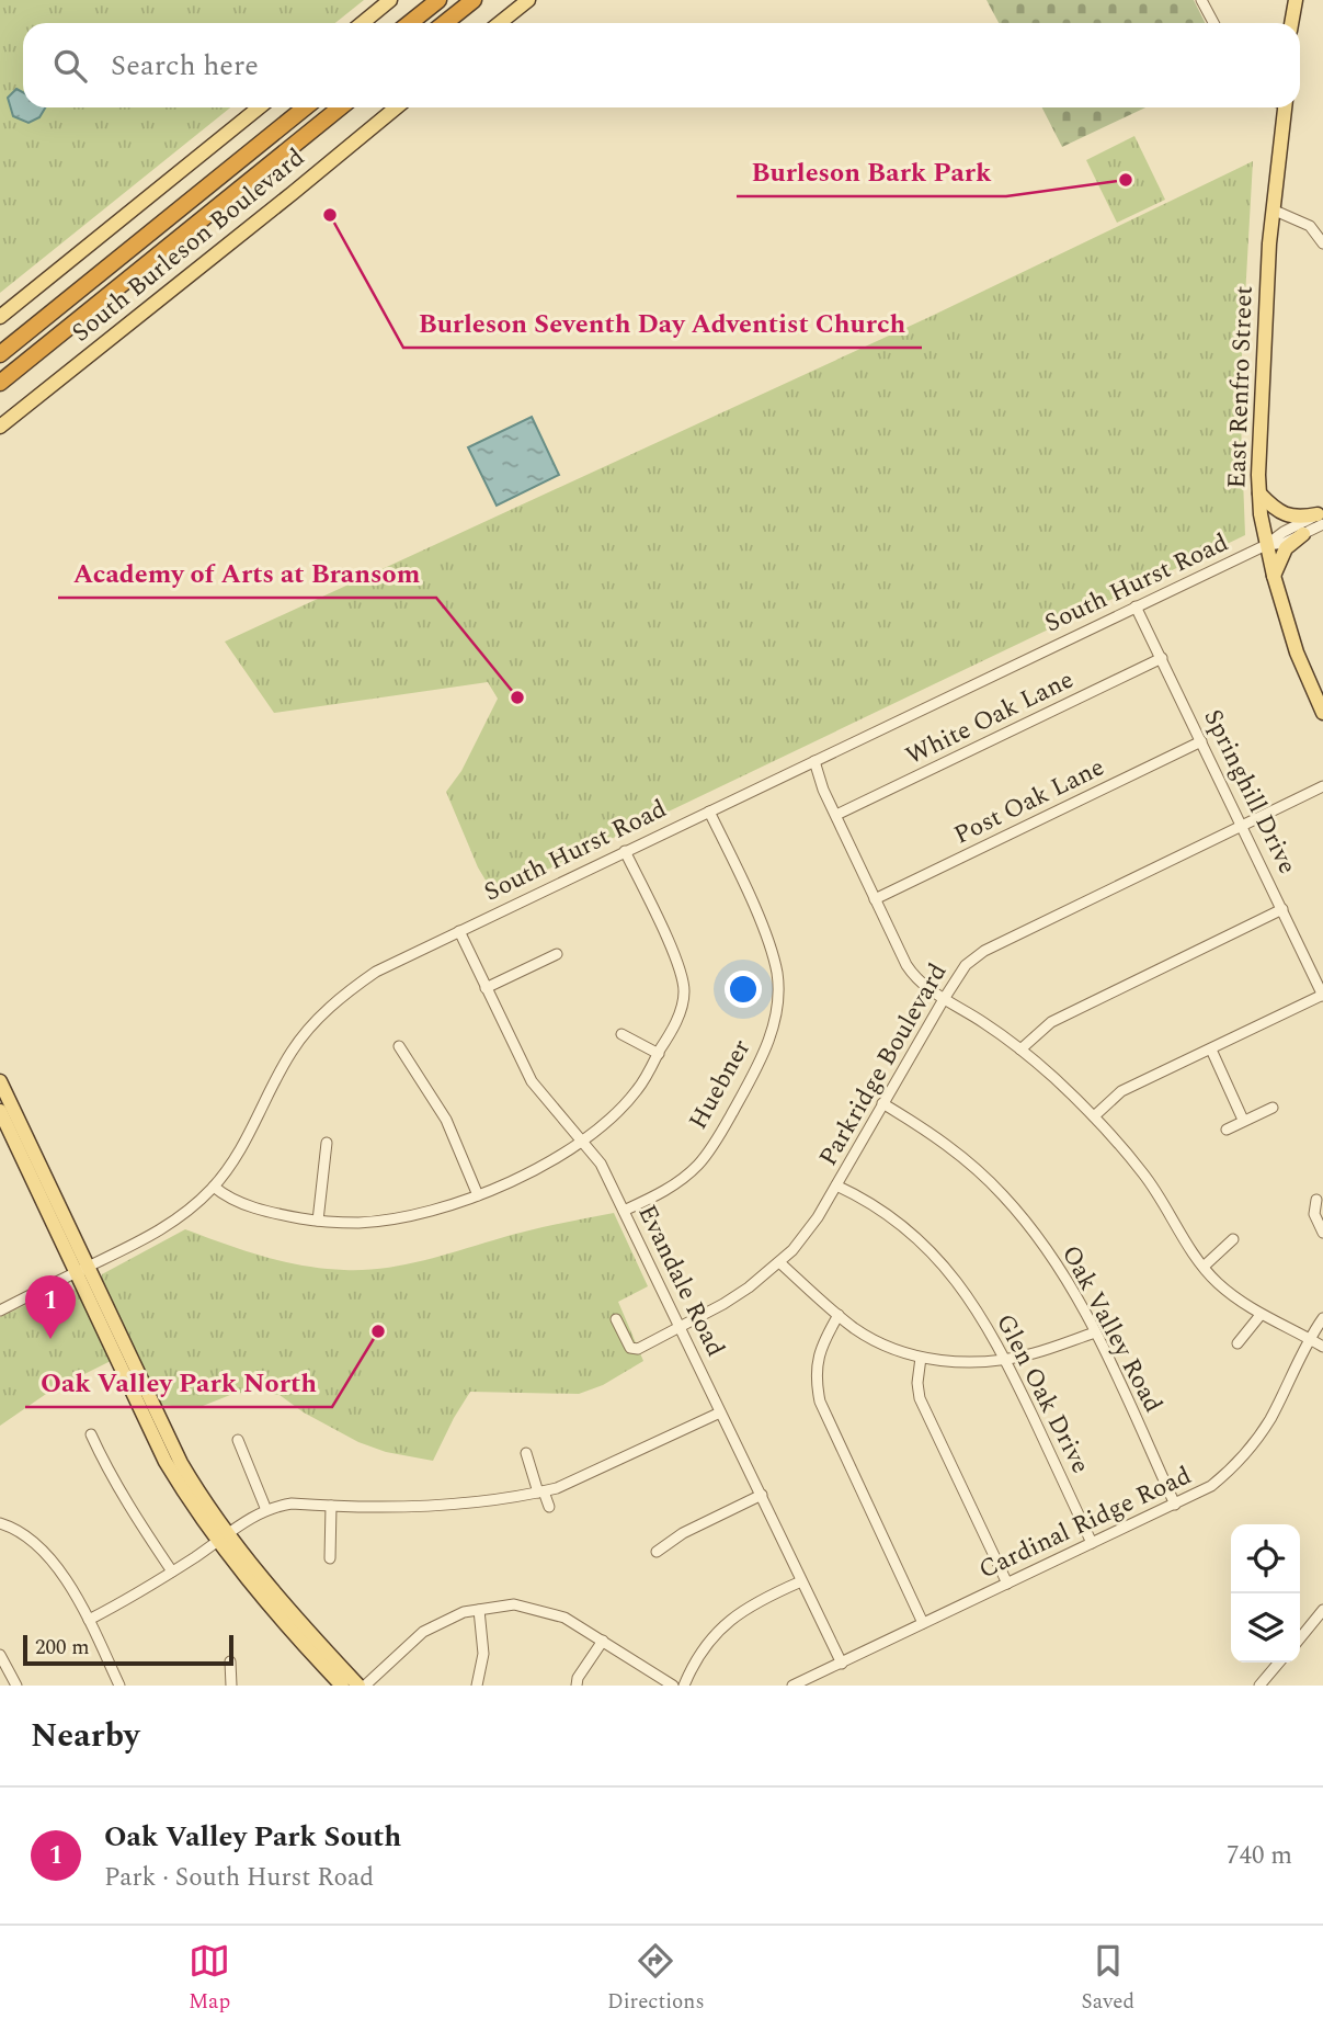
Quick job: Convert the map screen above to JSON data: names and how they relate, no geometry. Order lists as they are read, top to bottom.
{
  "streets": {
    "main road": ["South Burleson Boulevard", "East Renfro Street"],
    "street": [
      "South Hurst Road",
      "White Oak Lane",
      "Springhill Drive",
      "Post Oak Lane",
      "Parkridge Boulevard",
      "Huebner",
      "Evandale Road",
      "Oak Valley Road",
      "Glen Oak Drive",
      "Cardinal Ridge Road"
    ]
  },
  "crossings": [
    ["East Renfro Street", "South Hurst Road"],
    ["South Hurst Road", "Springhill Drive"],
    ["South Hurst Road", "Huebner"],
    ["South Hurst Road", "Evandale Road"],
    ["White Oak Lane", "Springhill Drive"],
    ["Springhill Drive", "Post Oak Lane"],
    ["Springhill Drive", "Parkridge Boulevard"],
    ["Parkridge Boulevard", "Evandale Road"],
    ["Parkridge Boulevard", "Oak Valley Road"],
    ["Parkridge Boulevard", "Glen Oak Drive"],
    ["Huebner", "Evandale Road"],
    ["Evandale Road", "Cardinal Ridge Road"],
    ["Oak Valley Road", "Cardinal Ridge Road"],
    ["Glen Oak Drive", "Cardinal Ridge Road"]
  ],
  "places": [
    "Burleson Bark Park",
    "Burleson Seventh Day Adventist Church",
    "Academy of Arts at Bransom",
    "Oak Valley Park North"
  ],
  "scale_bar": "200 m",
  "page": {
    "search": "Search here",
    "pins": "1",
    "scale": "200 m",
    "heading": "Nearby",
    "list": [
      {
        "mark": "1",
        "name": "Oak Valley Park South",
        "note": "Park · South Hurst Road",
        "value": "740 m"
      }
    ],
    "nav": ["Map", "Directions", "Saved"]
  }
}
